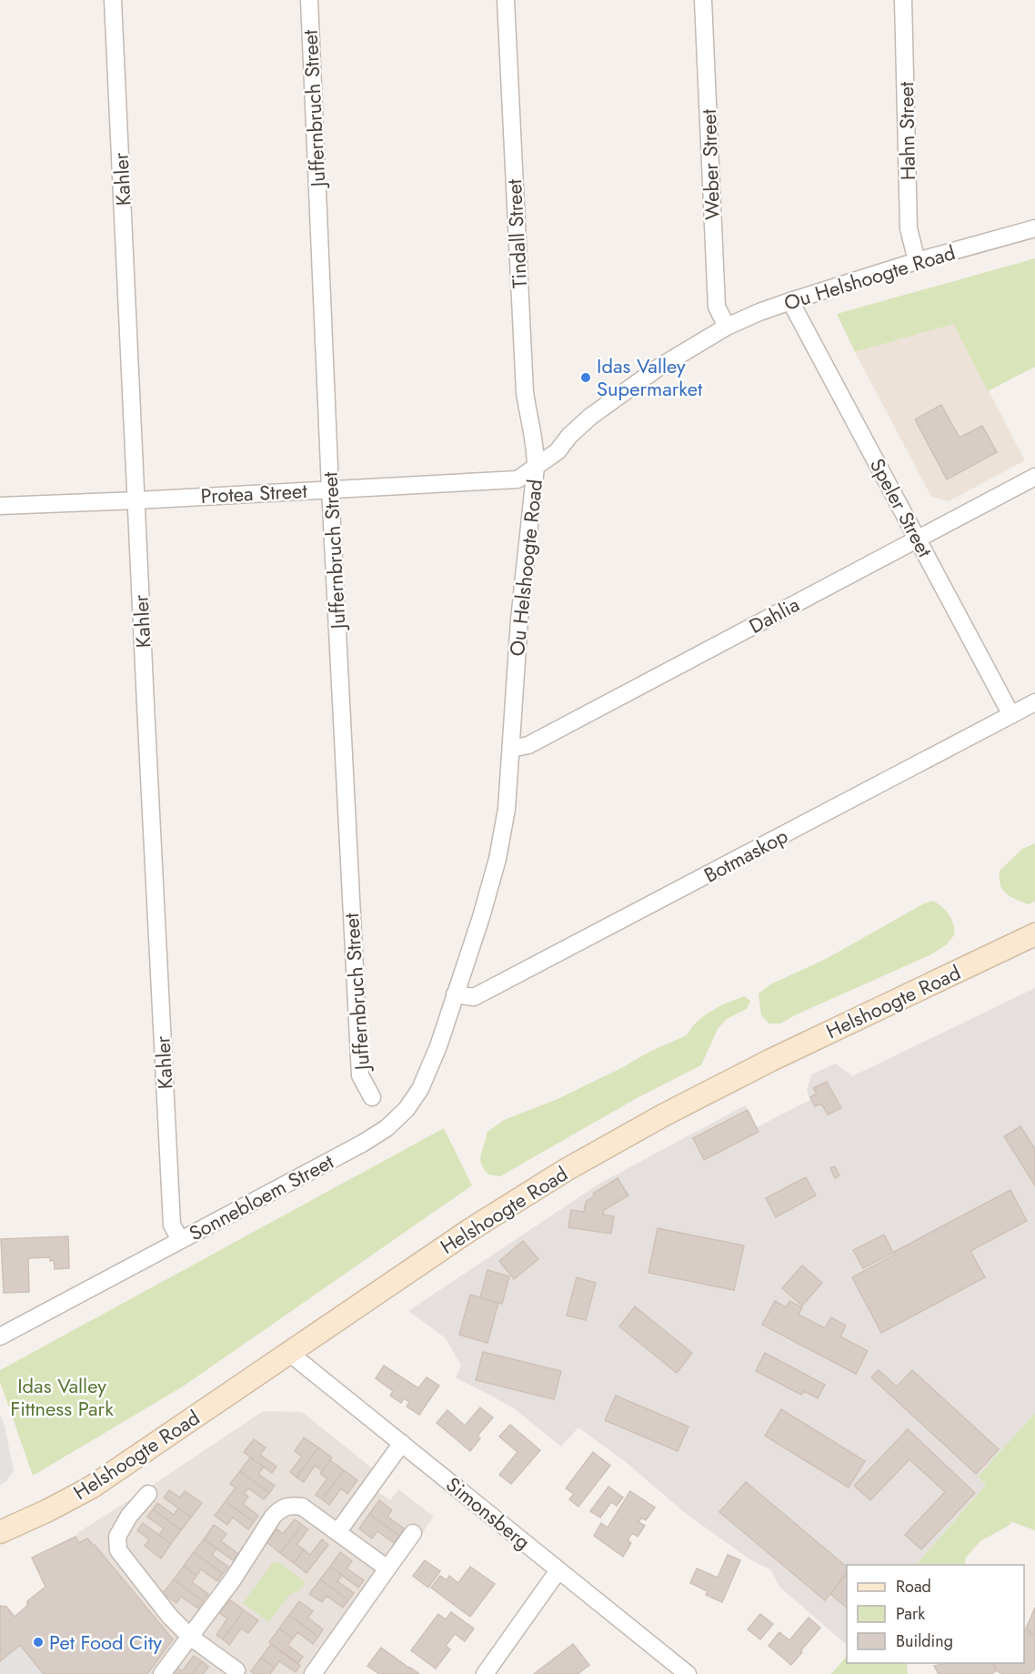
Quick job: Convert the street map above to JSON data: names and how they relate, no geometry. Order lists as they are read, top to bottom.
{
  "streets": {
    "main road": ["Helshoogte Road"],
    "street": [
      "Juffernbruch Street",
      "Hahn Street",
      "Weber Street",
      "Kahler",
      "Tindall Street",
      "Ou Helshoogte Road",
      "Protea Street",
      "Speler Street",
      "Dahlia",
      "Botmaskop",
      "Sonnebloem Street",
      "Simonsberg"
    ]
  },
  "crossings": [
    ["Juffernbruch Street", "Protea Street"],
    ["Hahn Street", "Ou Helshoogte Road"],
    ["Weber Street", "Ou Helshoogte Road"],
    ["Kahler", "Protea Street"],
    ["Kahler", "Sonnebloem Street"],
    ["Tindall Street", "Ou Helshoogte Road"],
    ["Tindall Street", "Protea Street"],
    ["Ou Helshoogte Road", "Protea Street"],
    ["Ou Helshoogte Road", "Speler Street"],
    ["Ou Helshoogte Road", "Dahlia"],
    ["Ou Helshoogte Road", "Botmaskop"],
    ["Ou Helshoogte Road", "Sonnebloem Street"],
    ["Speler Street", "Dahlia"],
    ["Speler Street", "Botmaskop"],
    ["Botmaskop", "Sonnebloem Street"],
    ["Helshoogte Road", "Simonsberg"]
  ],
  "parks": ["Idas Valley Fittness Park"],
  "places": ["Idas Valley Supermarket", "Pet Food City"],
  "legend": ["Road", "Park", "Building"]
}
